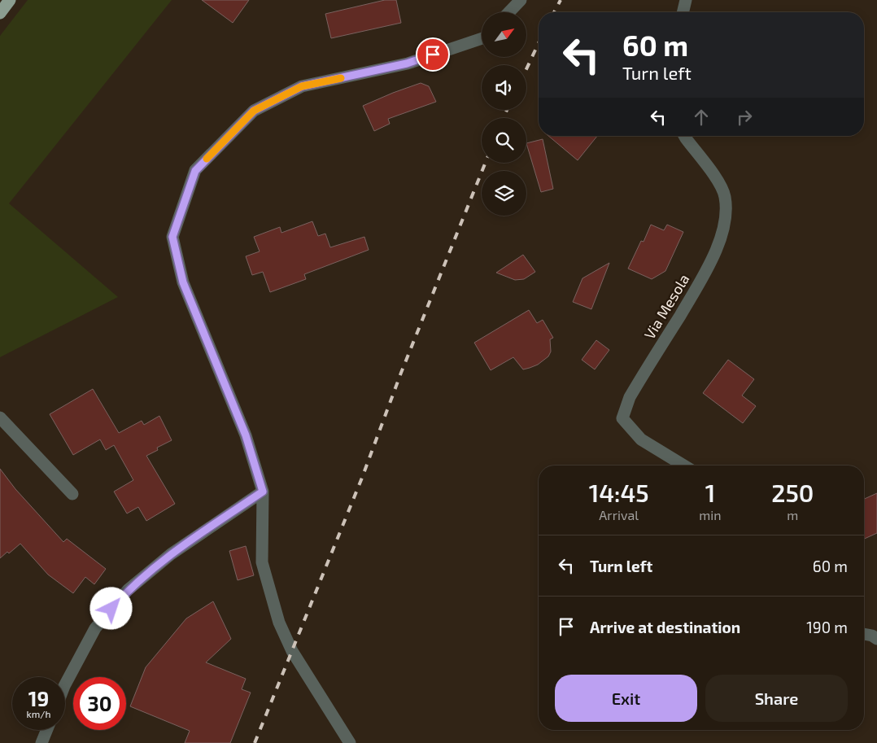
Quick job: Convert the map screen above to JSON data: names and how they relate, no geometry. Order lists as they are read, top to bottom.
{
  "streets": {
    "street": ["Via Mesola"]
  },
  "north": "top right",
  "page": {
    "turn": ["60 m", "Turn left"],
    "eta": [
      "14:45",
      "Arrival",
      "1",
      "min",
      "250",
      "m"
    ],
    "list": [
      {
        "name": "Turn left",
        "value": "60 m"
      },
      {
        "name": "Arrive at destination",
        "value": "190 m"
      }
    ],
    "buttons": ["Exit", "Share"],
    "speed": "19 km/h",
    "limit": "30"
  }
}
